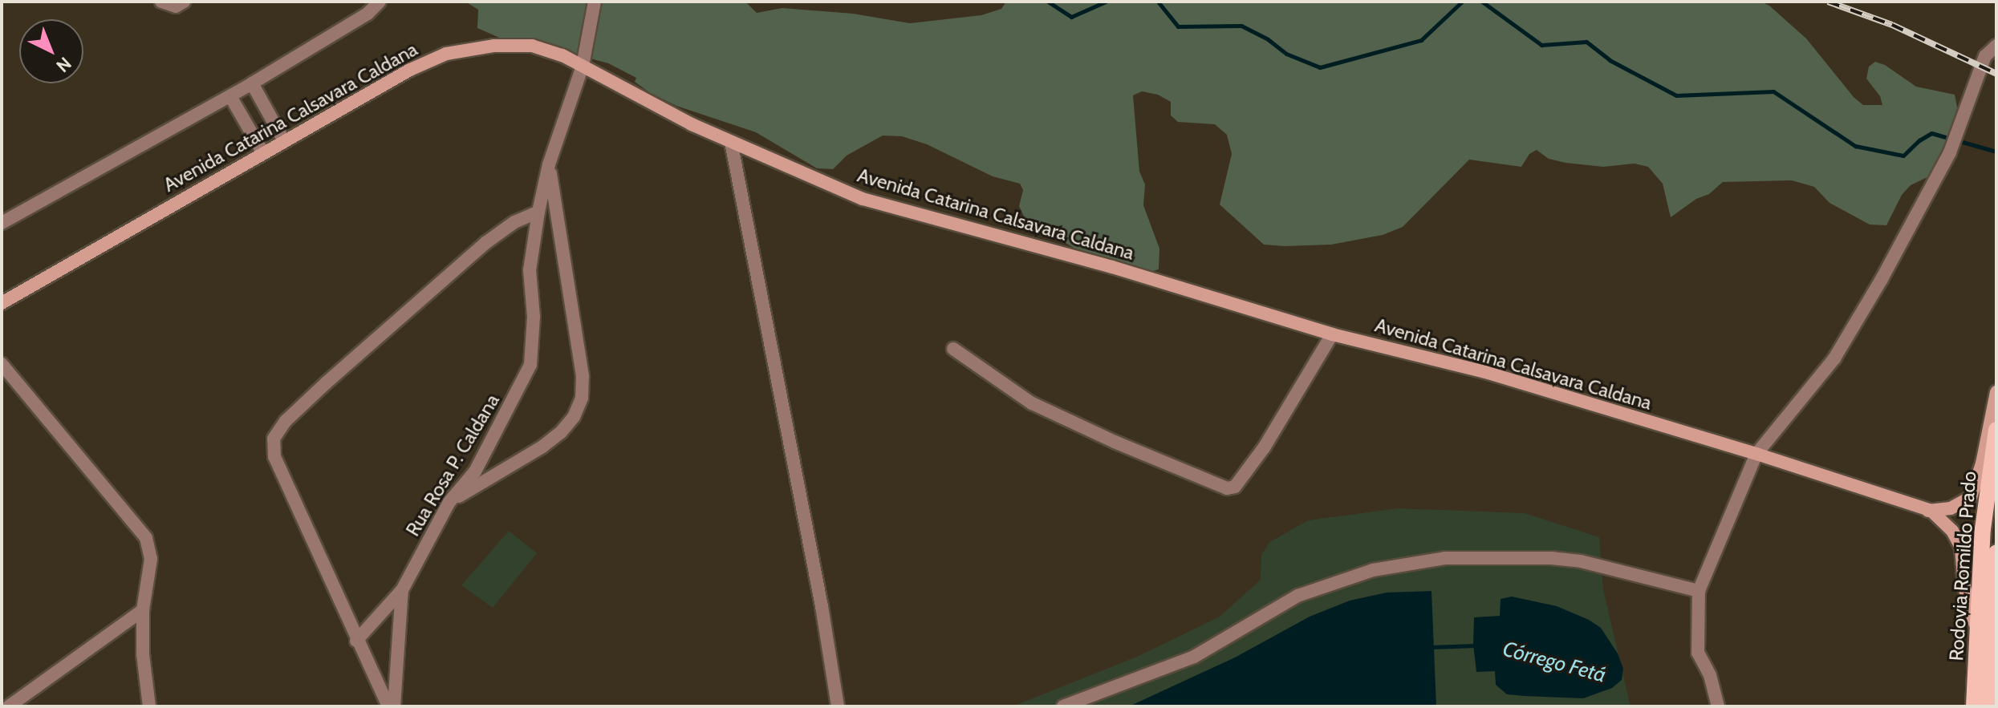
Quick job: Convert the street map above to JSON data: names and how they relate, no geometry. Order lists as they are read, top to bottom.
{
  "streets": {
    "main road": ["Rodovia Romildo Prado"],
    "street": ["Avenida Catarina Calsavara Caldana", "Rua Rosa P. Caldana"]
  },
  "crossings": [
    ["Avenida Catarina Calsavara Caldana", "Rua Rosa P. Caldana"]
  ],
  "water": ["Córrego Fetá"],
  "north": "bottom right"
}
